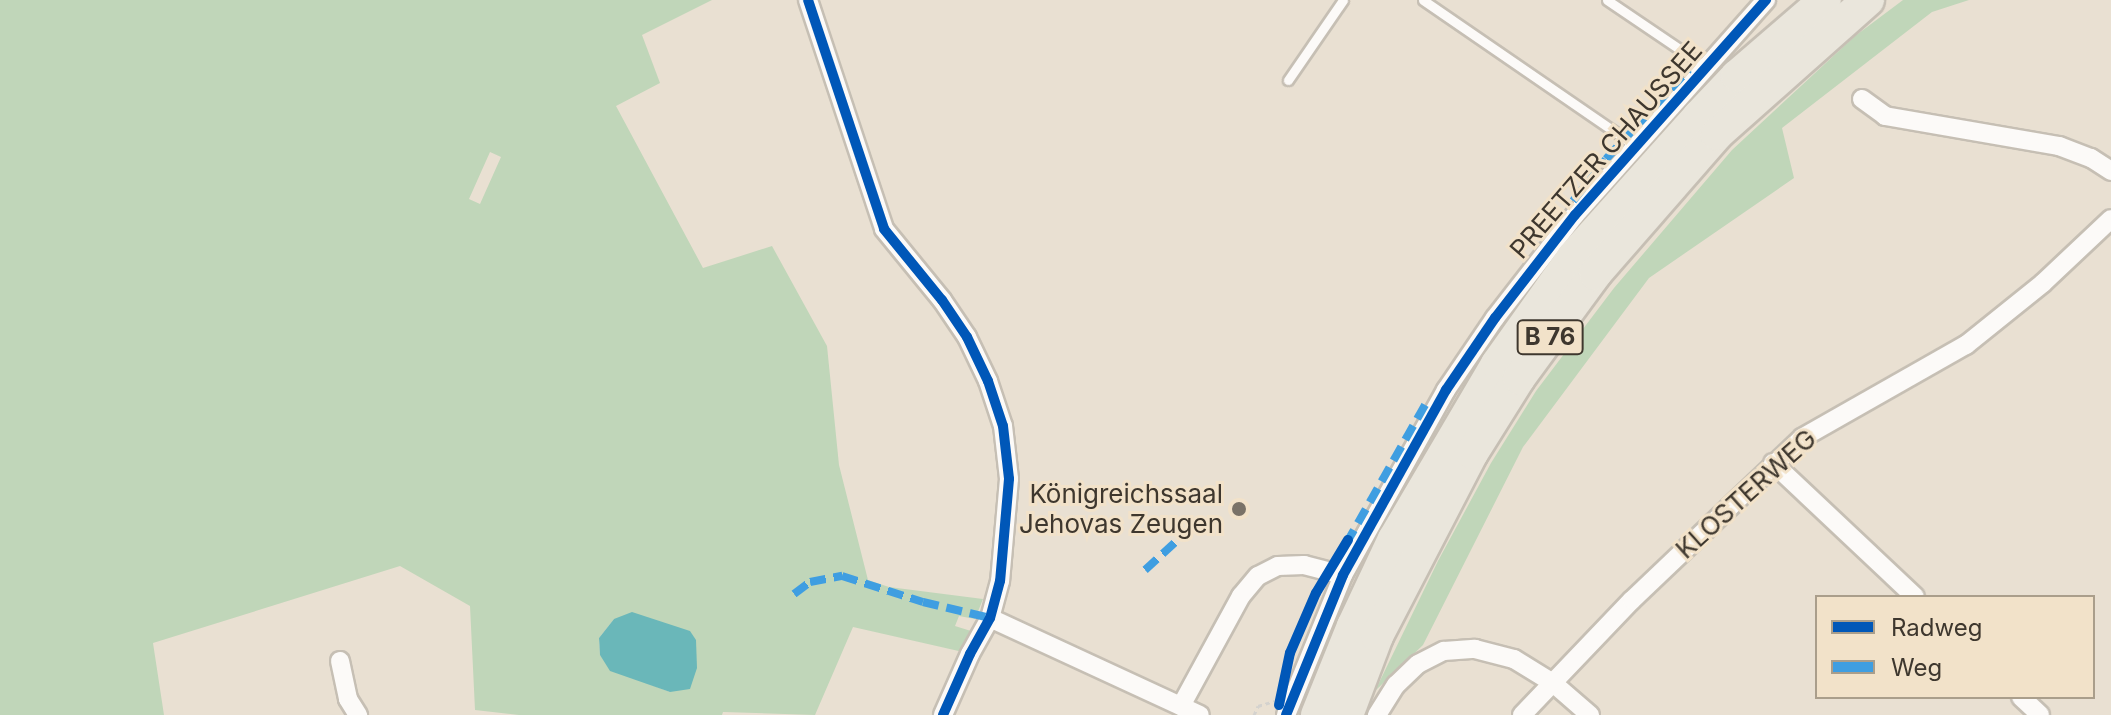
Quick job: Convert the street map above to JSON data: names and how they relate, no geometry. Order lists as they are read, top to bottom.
{
  "streets": {
    "highway": ["PREETZER CHAUSSEE", "B 76"],
    "street": ["KLOSTERWEG"]
  },
  "places": ["Königreichssaal Jehovas Zeugen"],
  "legend": ["Radweg", "Weg"]
}
